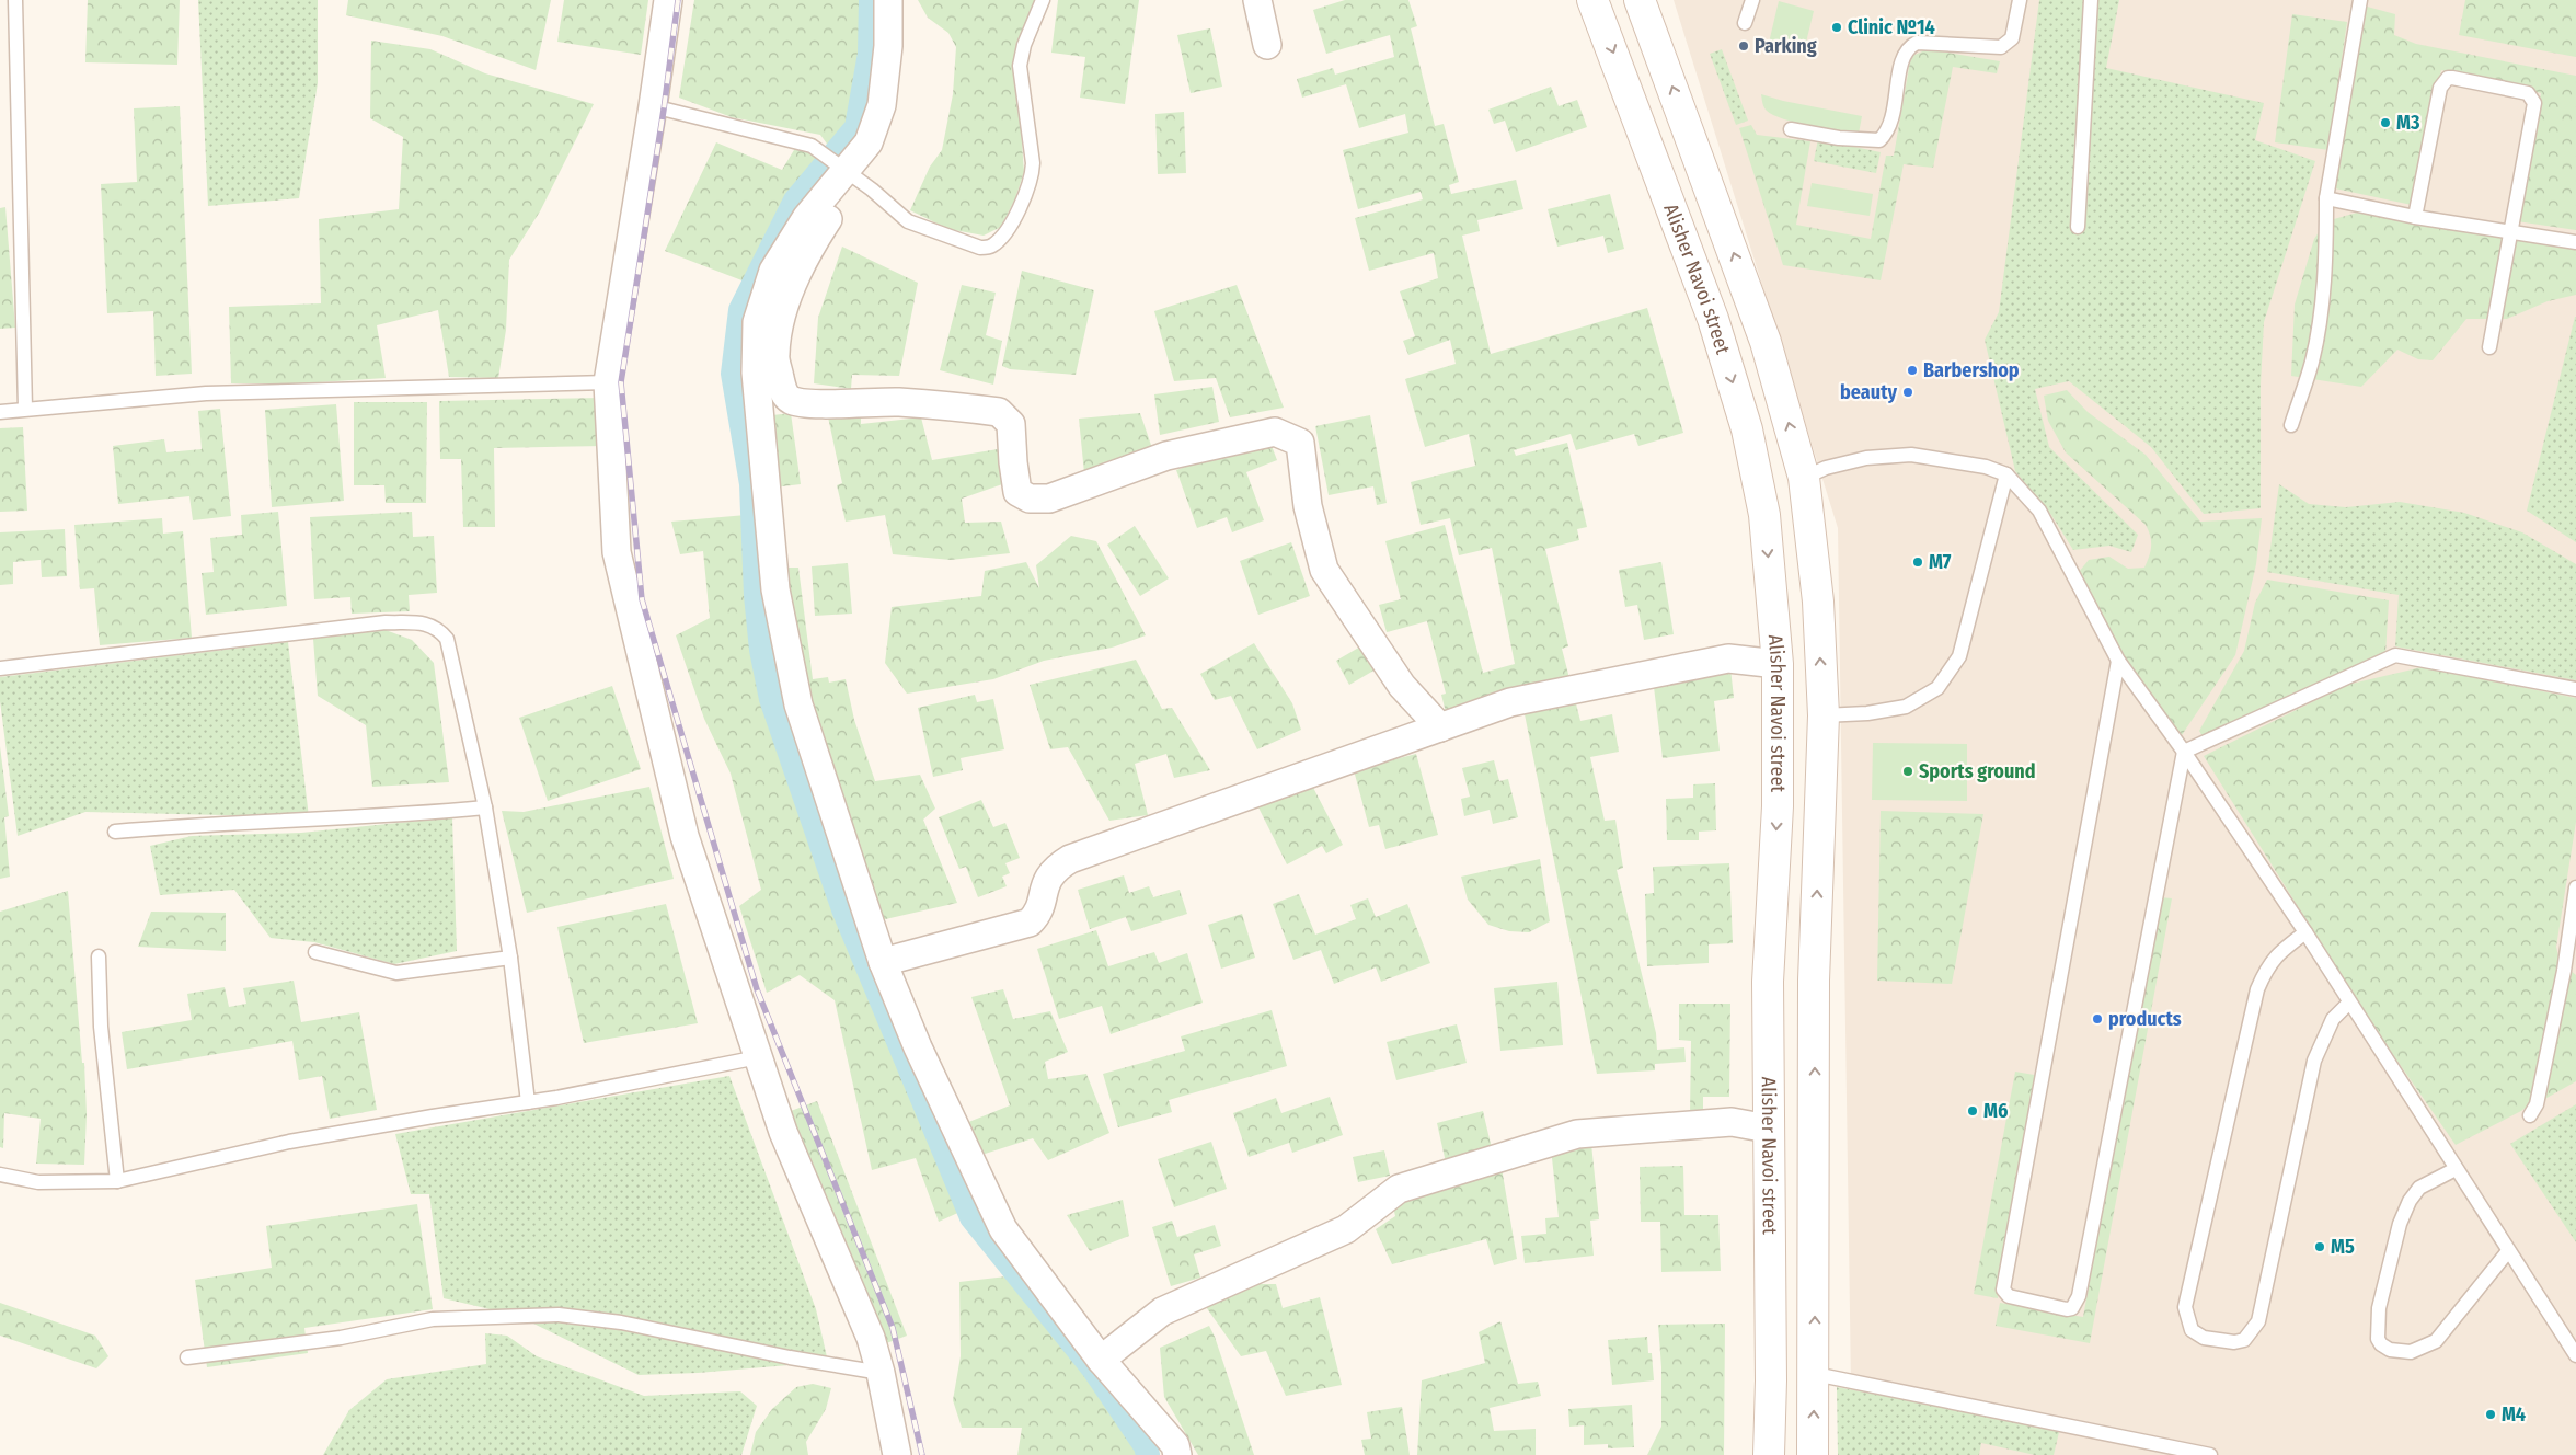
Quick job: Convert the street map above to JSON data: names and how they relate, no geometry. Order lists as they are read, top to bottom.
{
  "streets": {
    "street": ["Alisher Navoi street"]
  },
  "places": [
    "Clinic №14",
    "Parking",
    "М3",
    "Barbershop",
    "beauty",
    "М7",
    "Sports ground",
    "products",
    "М6",
    "М5",
    "М4"
  ]
}
